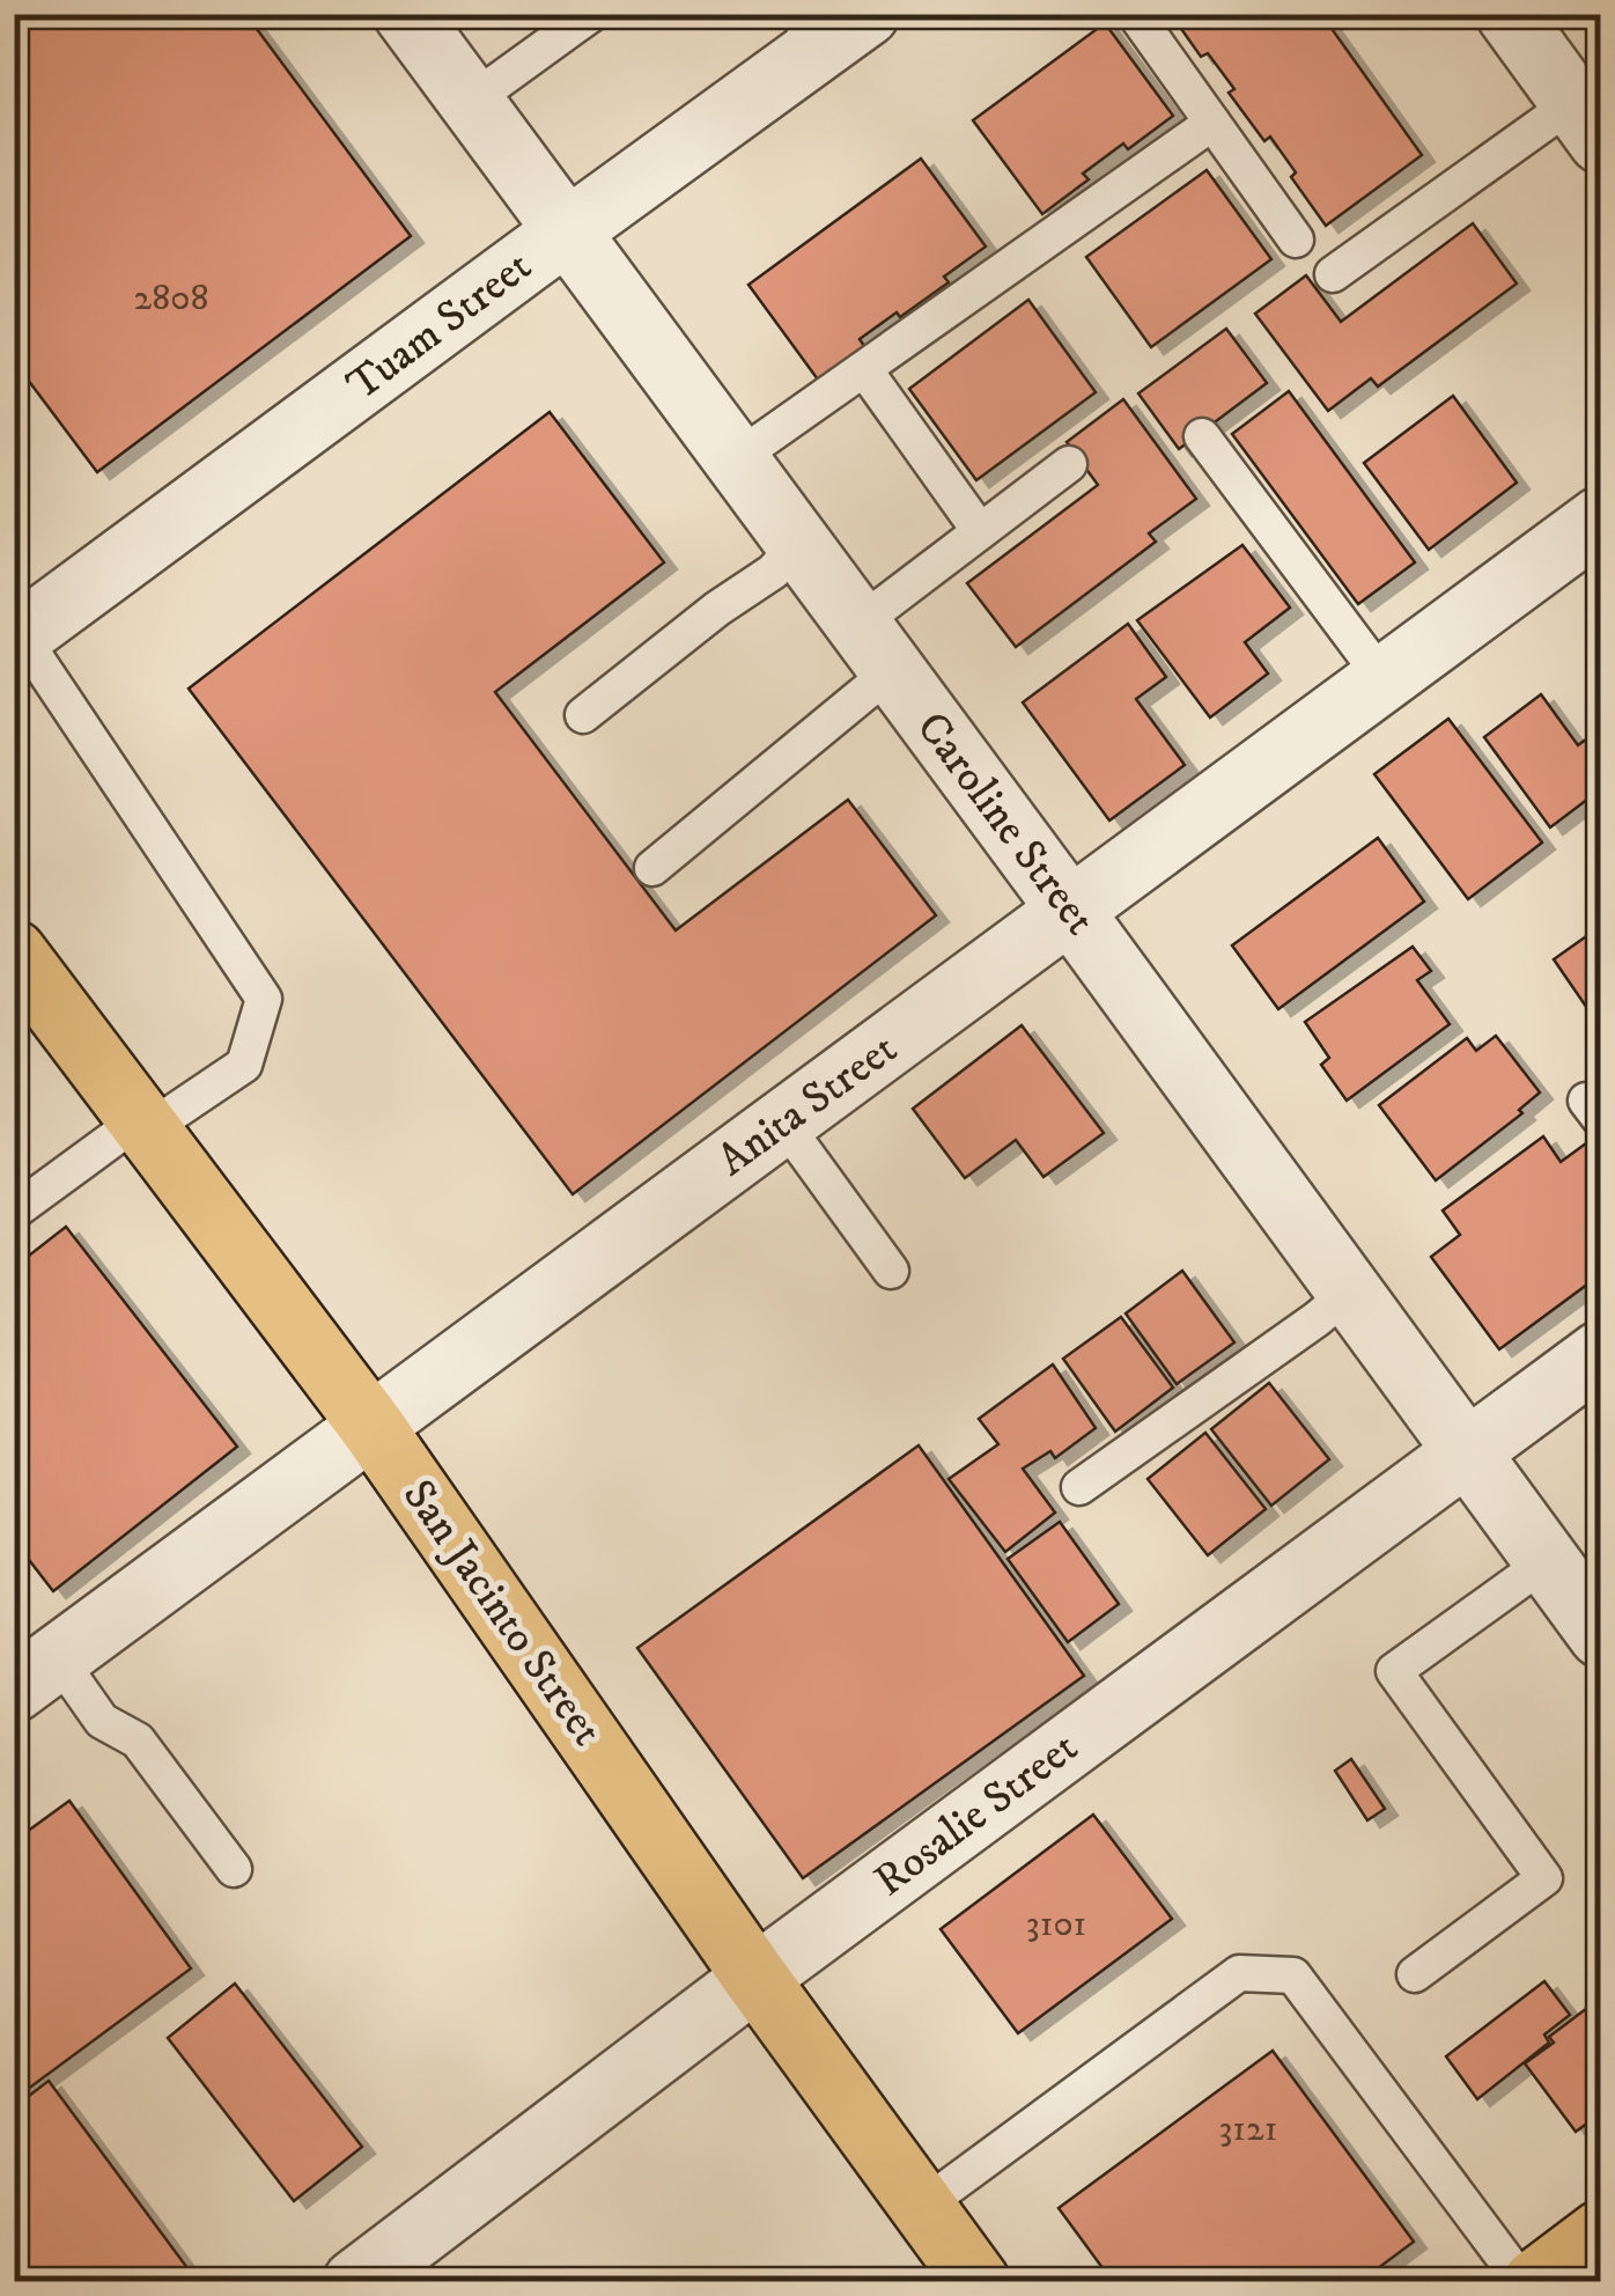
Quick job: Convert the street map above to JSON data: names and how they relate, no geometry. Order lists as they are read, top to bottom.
{
  "streets": {
    "main road": ["San Jacinto Street"],
    "street": [
      "Tuam Street",
      "Caroline Street",
      "Anita Street",
      "Rosalie Street"
    ]
  },
  "crossings": [
    ["Tuam Street", "Caroline Street"],
    ["Caroline Street", "Anita Street"],
    ["Caroline Street", "Rosalie Street"],
    ["Anita Street", "San Jacinto Street"],
    ["San Jacinto Street", "Rosalie Street"]
  ],
  "house_numbers": ["2808", "3101", "3121"]
}
